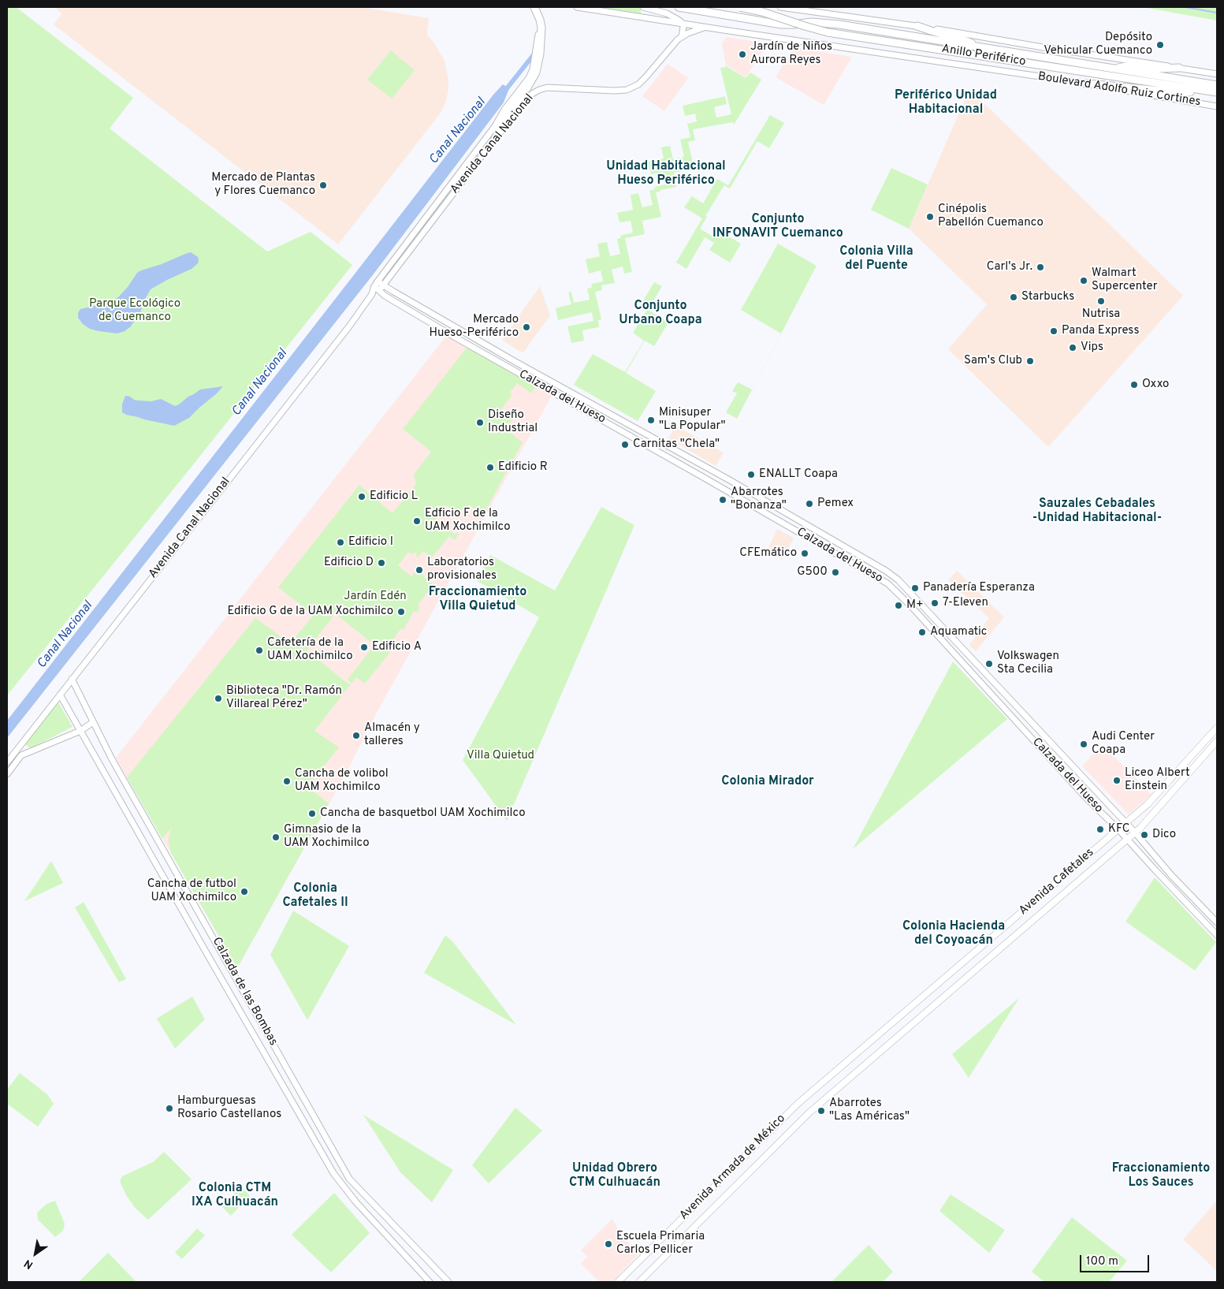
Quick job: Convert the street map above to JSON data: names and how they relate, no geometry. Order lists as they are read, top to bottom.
{
  "streets": {
    "highway": ["Anillo Periférico"],
    "main road": [
      "Boulevard Adolfo Ruiz Cortines",
      "Avenida Canal Nacional",
      "Calzada del Hueso",
      "Avenida Cafetales",
      "Calzada de las Bombas",
      "Avenida Armada de México"
    ]
  },
  "crossings": [
    ["Boulevard Adolfo Ruiz Cortines", "Avenida Canal Nacional"],
    ["Avenida Canal Nacional", "Calzada del Hueso"],
    ["Avenida Canal Nacional", "Calzada de las Bombas"],
    ["Calzada del Hueso", "Avenida Cafetales"],
    ["Avenida Cafetales", "Avenida Armada de México"]
  ],
  "districts": [
    "Periférico Unidad Habitacional",
    "Unidad Habitacional Hueso Periférico",
    "Conjunto INFONAVIT Cuemanco",
    "Colonia Villa del Puente",
    "Conjunto Urbano Coapa",
    "Sauzales Cebadales -Unidad Habitacional-",
    "Fraccionamiento Villa Quietud",
    "Colonia Mirador",
    "Colonia Cafetales II",
    "Colonia Hacienda del Coyoacán",
    "Unidad Obrero CTM Culhuacán",
    "Fraccionamiento Los Sauces",
    "Colonia CTM IXA Culhuacán"
  ],
  "water": ["Canal Nacional"],
  "parks": ["Parque Ecológico de Cuemanco", "Jardín Edén", "Villa Quietud"],
  "places": [
    "Depósito Vehicular Cuemanco",
    "Jardín de Niños Aurora Reyes",
    "Mercado de Plantas y Flores Cuemanco",
    "Cinépolis Pabellón Cuemanco",
    "Carl's Jr.",
    "Walmart Supercenter",
    "Starbucks",
    "Nutrisa",
    "Mercado Hueso-Periférico",
    "Panda Express",
    "Vips",
    "Sam's Club",
    "Oxxo",
    "Minisuper \"La Popular\"",
    "Diseño Industrial",
    "Carnitas \"Chela\"",
    "Edificio R",
    "ENALLT Coapa",
    "Edificio L",
    "Abarrotes \"Bonanza\"",
    "Pemex",
    "Edficio F de la UAM Xochimilco",
    "Edificio I",
    "CFEmático",
    "Edificio D",
    "Laboratorios provisionales",
    "G500",
    "Panadería Esperanza",
    "7-Eleven",
    "M+",
    "Edificio G de la UAM Xochimilco",
    "Aquamatic",
    "Edificio A",
    "Cafetería de la UAM Xochimilco",
    "Volkswagen Sta Cecilia",
    "Biblioteca \"Dr. Ramón Villareal Pérez\"",
    "Almacén y talleres",
    "Audi Center Coapa",
    "Liceo Albert Einstein",
    "Cancha de volibol UAM Xochimilco",
    "Cancha de basquetbol UAM Xochimilco",
    "KFC",
    "Dico",
    "Gimnasio de la UAM Xochimilco",
    "Cancha de futbol UAM Xochimilco",
    "Hamburguesas Rosario Castellanos",
    "Abarrotes \"Las Américas\"",
    "Escuela Primaria Carlos Pellicer"
  ],
  "scale_bar": "100 m",
  "north": "bottom left"
}
